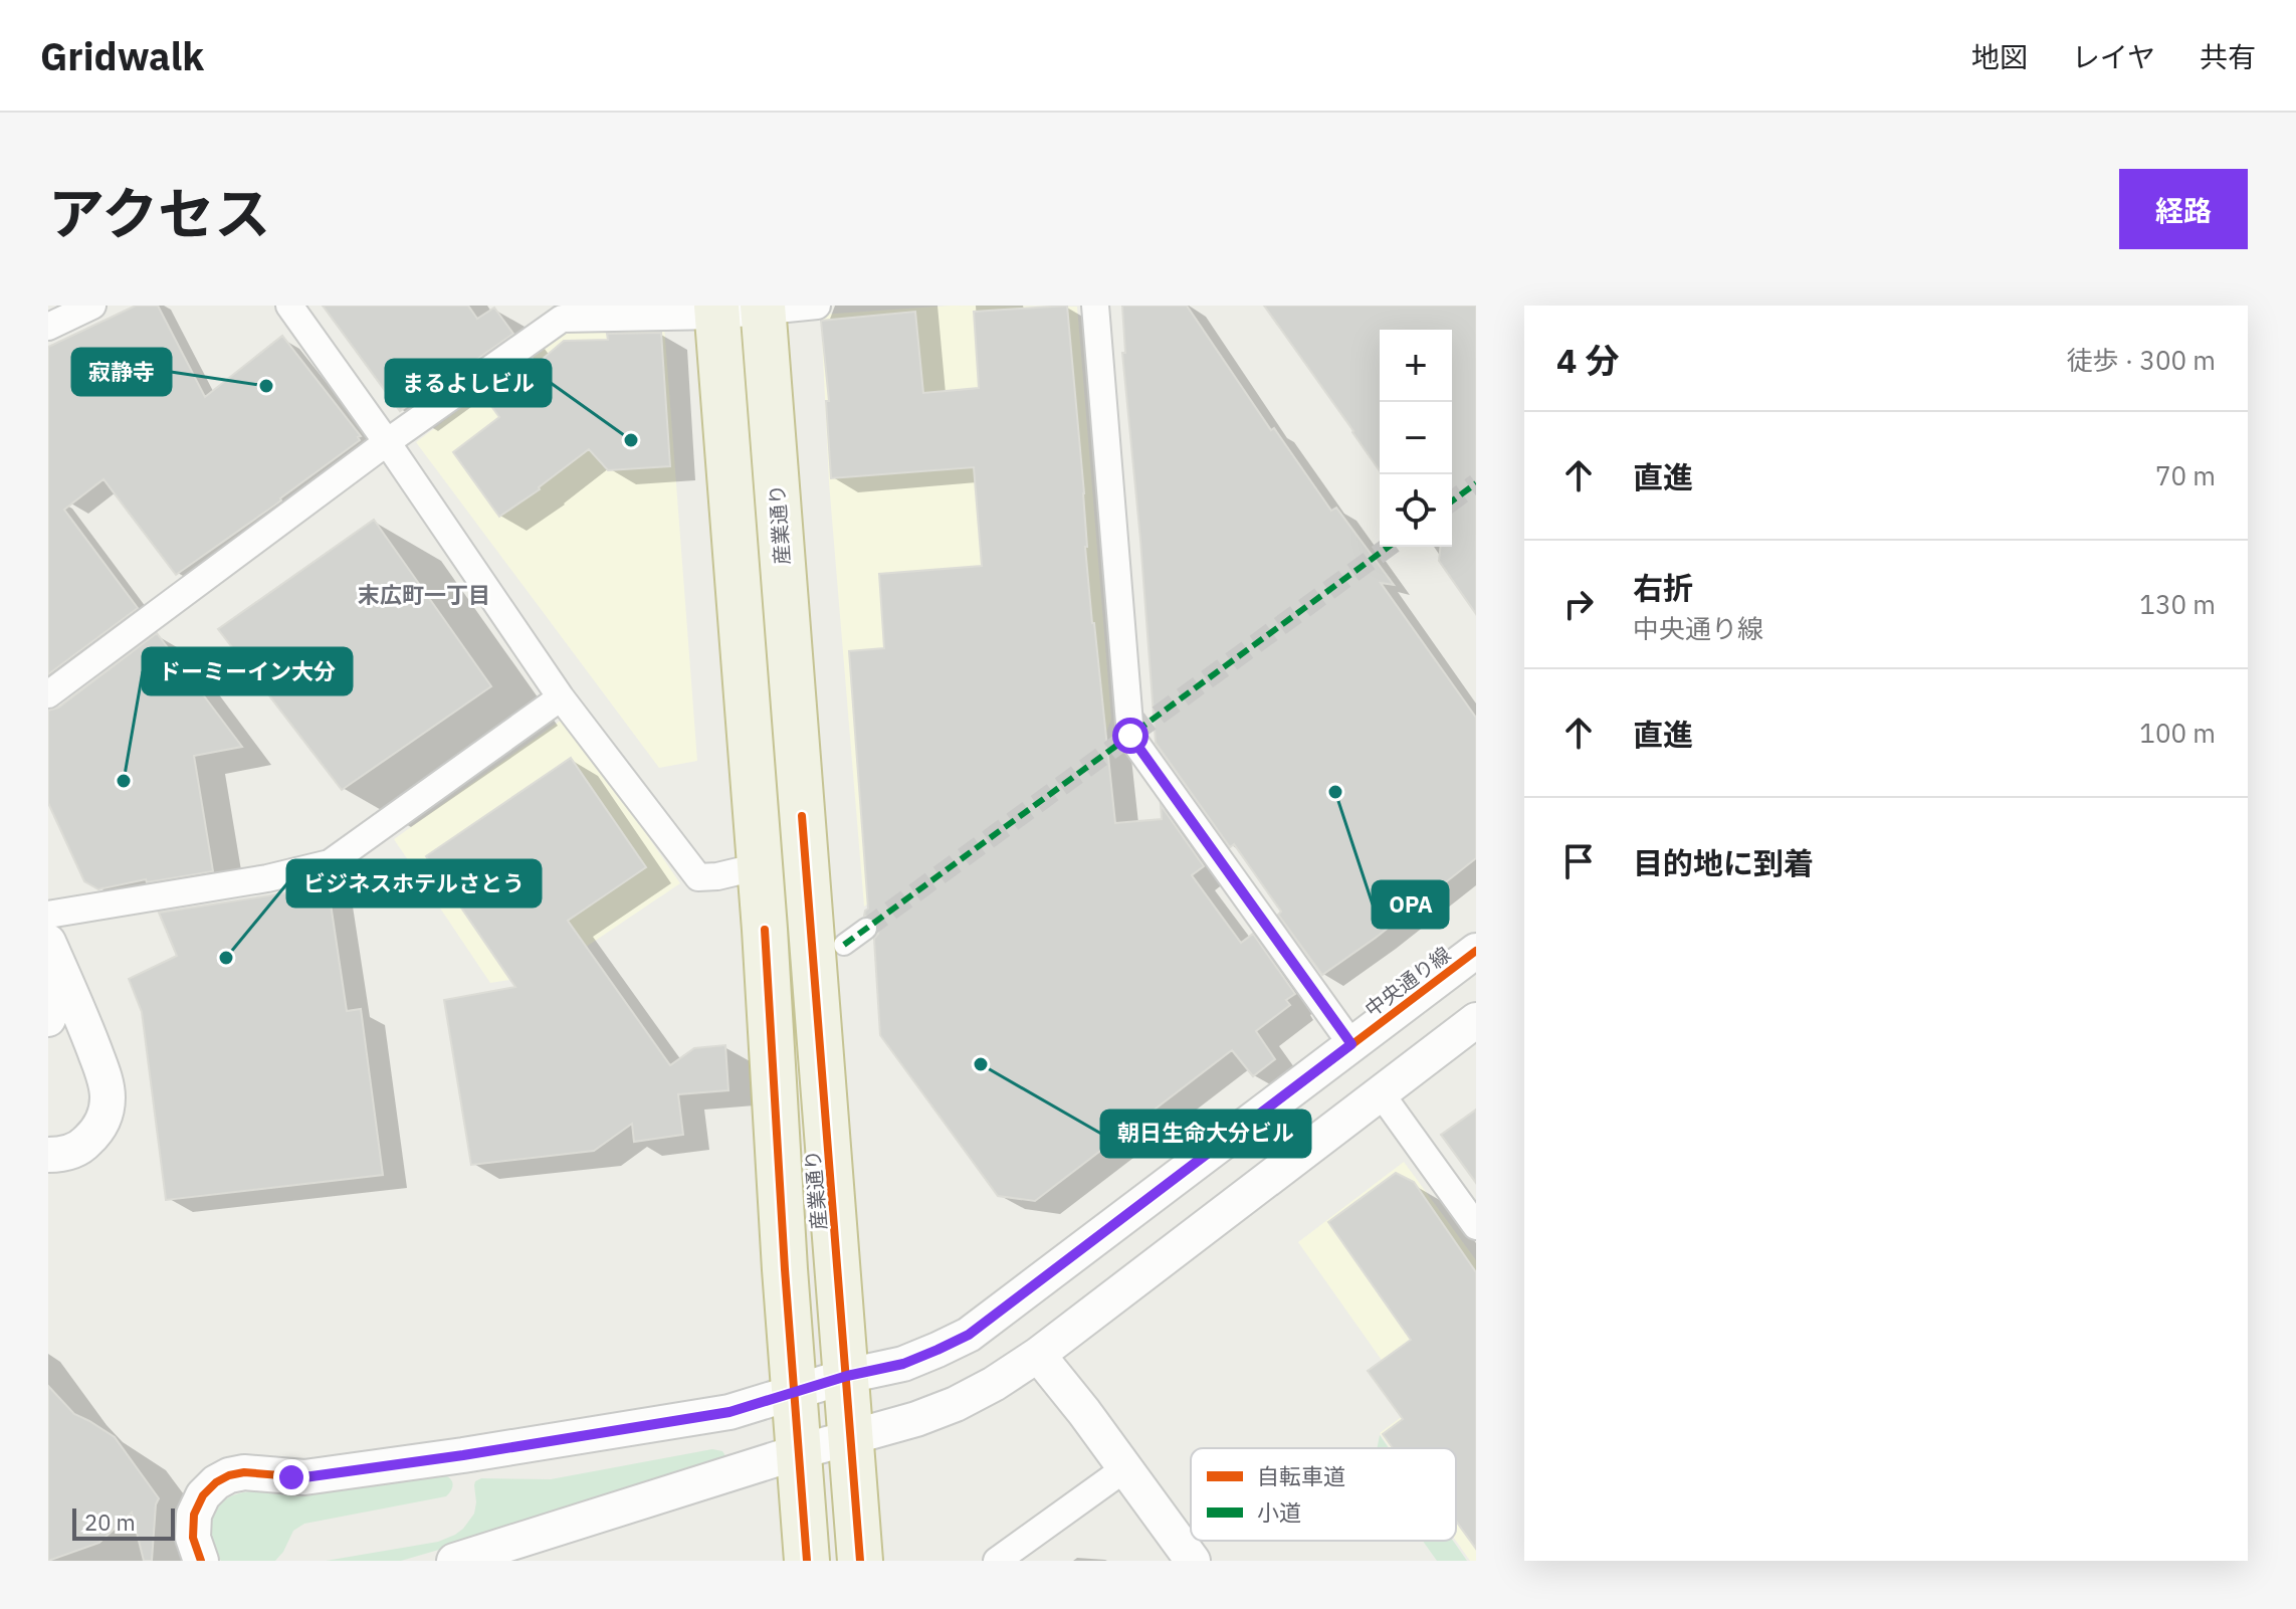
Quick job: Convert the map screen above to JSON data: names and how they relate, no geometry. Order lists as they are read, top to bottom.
{
  "streets": {
    "highway": ["産業通り"],
    "street": ["中央通り線"]
  },
  "crossings": [
    ["産業通り", "中央通り線"]
  ],
  "districts": ["末広町一丁目"],
  "places": [
    "寂静寺",
    "まるよしビル",
    "ドーミーイン大分",
    "OPA",
    "ビジネスホテルさとう",
    "朝日生命大分ビル"
  ],
  "legend": ["自転車道", "小道"],
  "scale_bar": "20 m",
  "page": {
    "header": "Gridwalk",
    "nav": ["地図", "レイヤ", "共有"],
    "title": "アクセス",
    "buttons": "経路",
    "heading": ["4 分", "徒歩 · 300 m"],
    "map_buttons": ["+", "−"],
    "list": [
      ["直進", "70 m"],
      ["右折", "中央通り線", "130 m"],
      ["直進", "100 m"],
      "目的地に到着"
    ],
    "scale": "20 m"
  }
}
